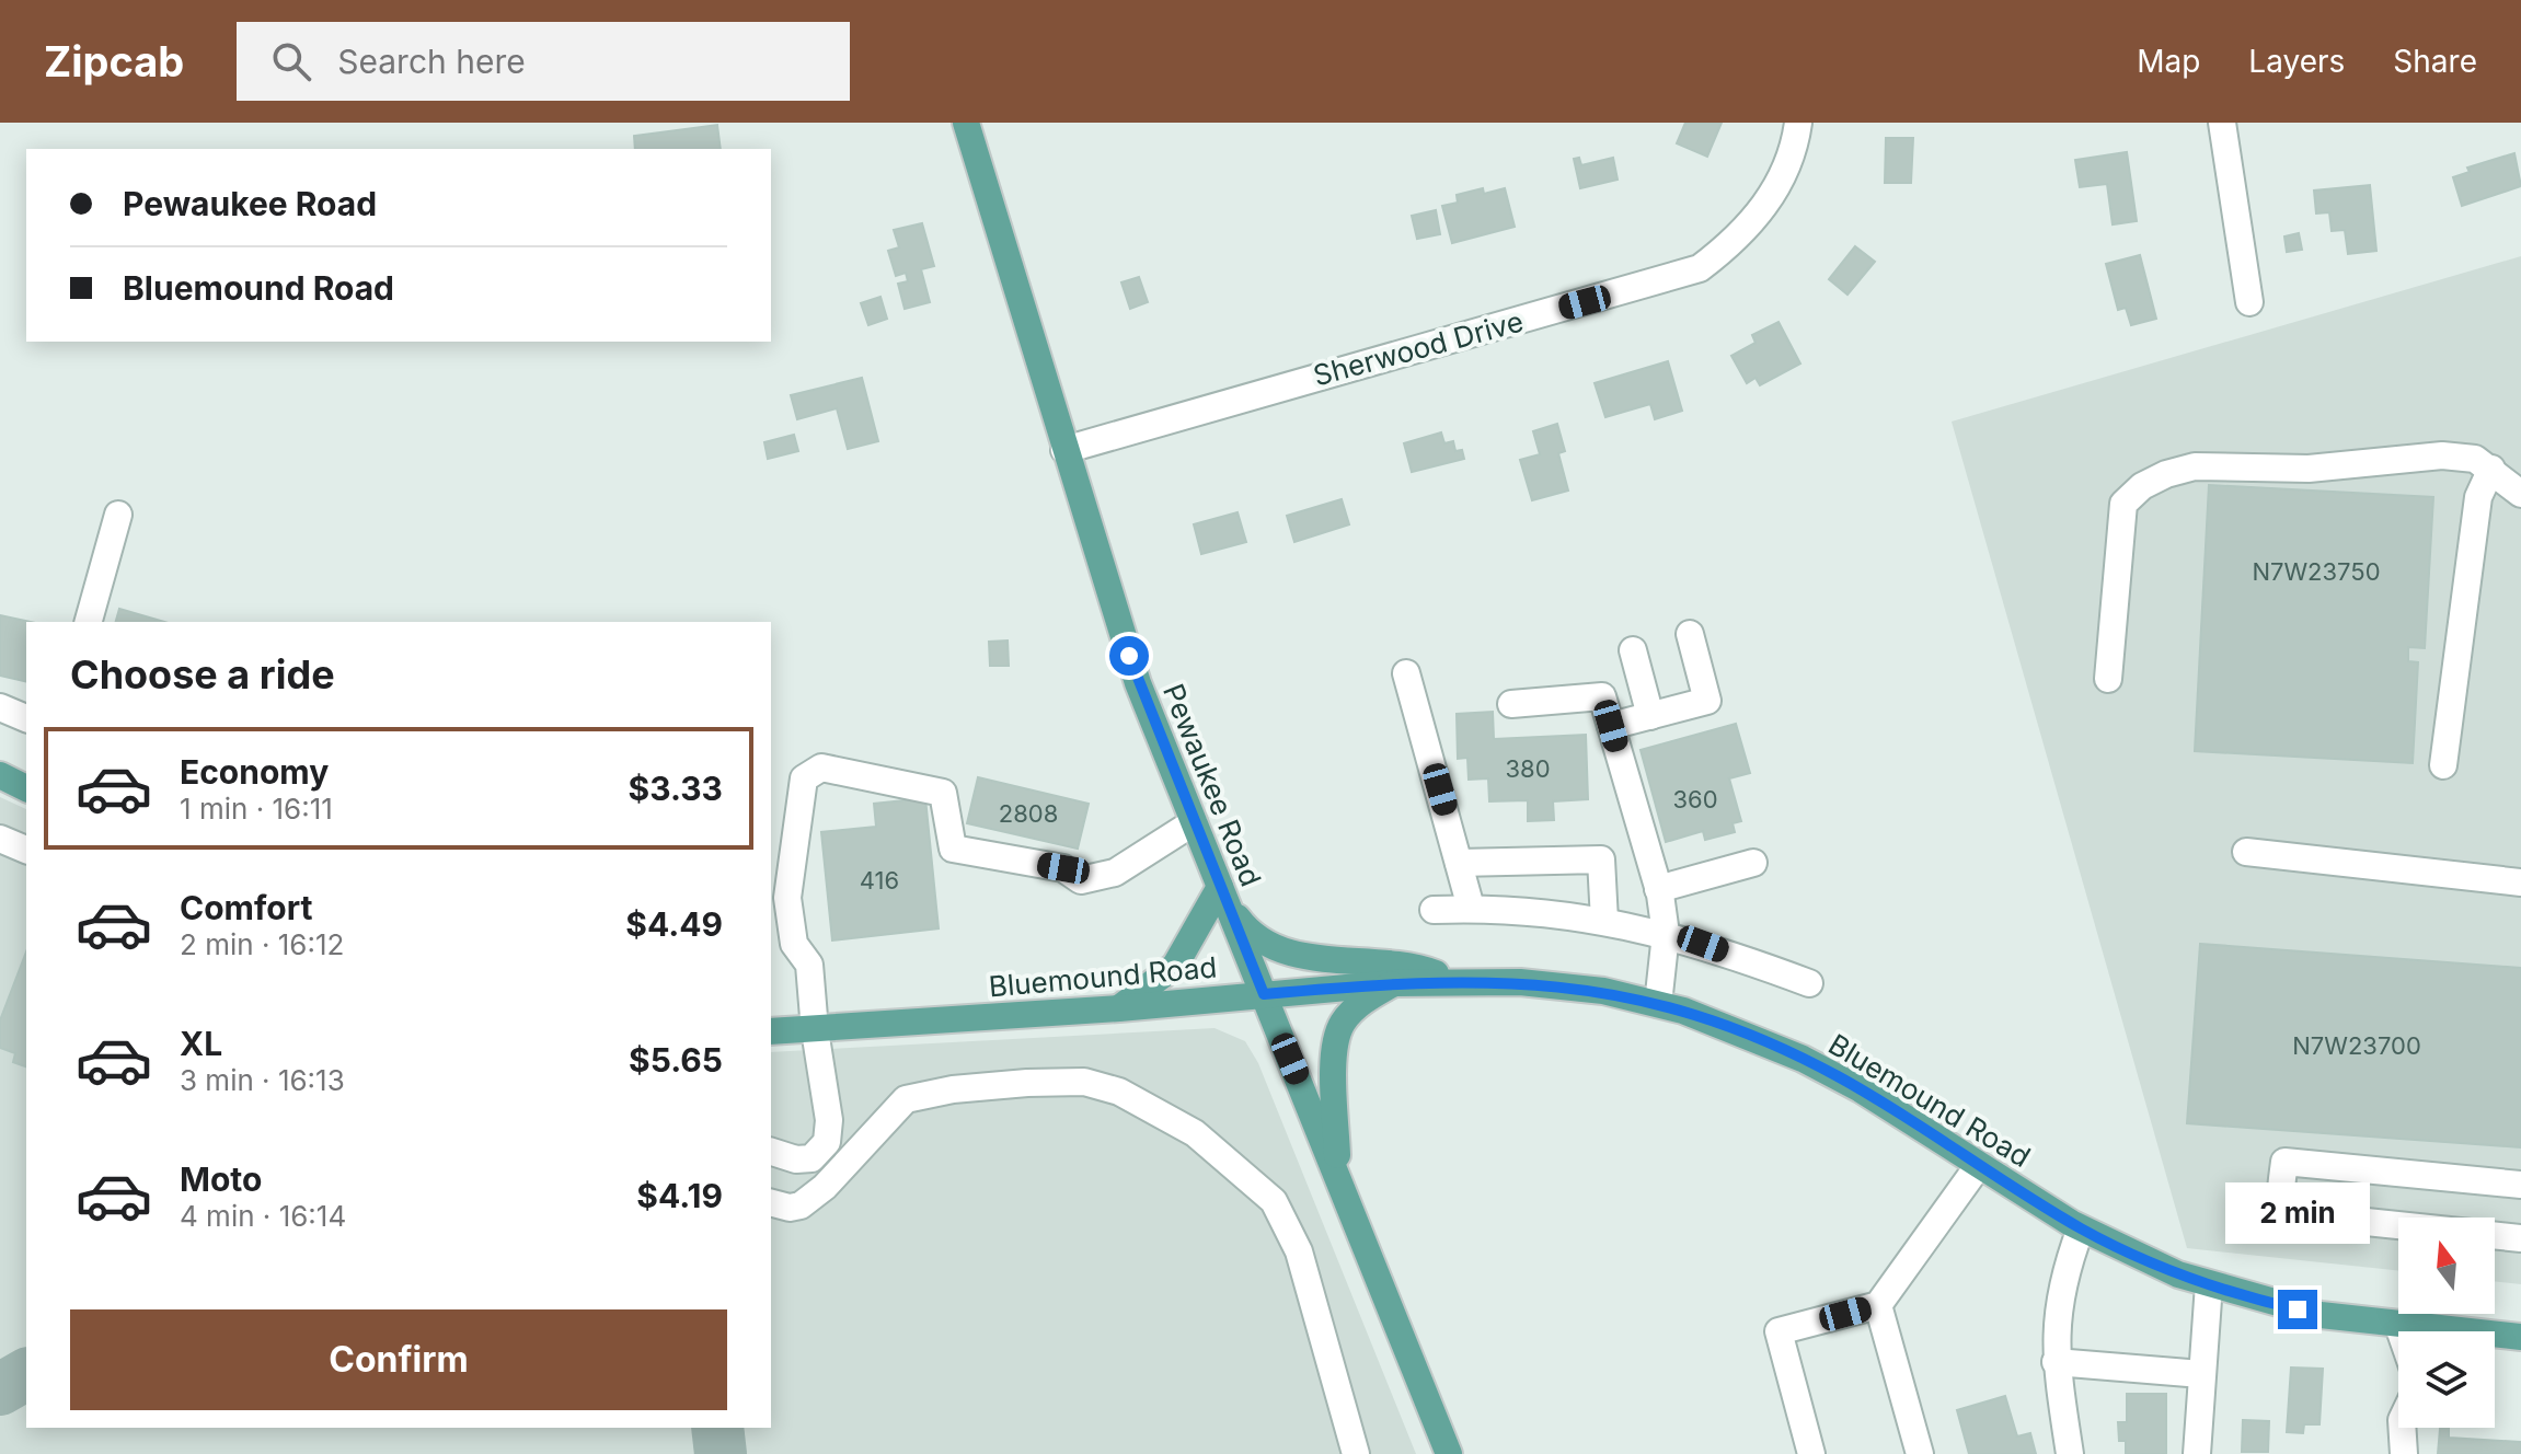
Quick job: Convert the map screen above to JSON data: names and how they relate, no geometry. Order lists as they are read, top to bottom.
{
  "streets": {
    "main road": ["Pewaukee Road", "Bluemound Road"],
    "street": ["Sherwood Drive"]
  },
  "crossings": [
    ["Sherwood Drive", "Pewaukee Road"],
    ["Pewaukee Road", "Bluemound Road"]
  ],
  "house_numbers": [
    "N7W23750",
    "380",
    "360",
    "2808",
    "416",
    "N7W23700"
  ],
  "north": "top",
  "page": {
    "header": "Zipcab",
    "search": "Search here",
    "nav": ["Map", "Layers", "Share"],
    "banner": ["Pewaukee Road", "Bluemound Road"],
    "heading": "Choose a ride",
    "list": [
      {
        "name": "Economy",
        "note": "1 min · 16:11",
        "value": "$3.33"
      },
      {
        "name": "Comfort",
        "note": "2 min · 16:12",
        "value": "$4.49"
      },
      {
        "name": "XL",
        "note": "3 min · 16:13",
        "value": "$5.65"
      },
      {
        "name": "Moto",
        "note": "4 min · 16:14",
        "value": "$4.19"
      }
    ],
    "bubble": "2 min",
    "buttons": "Confirm"
  }
}
